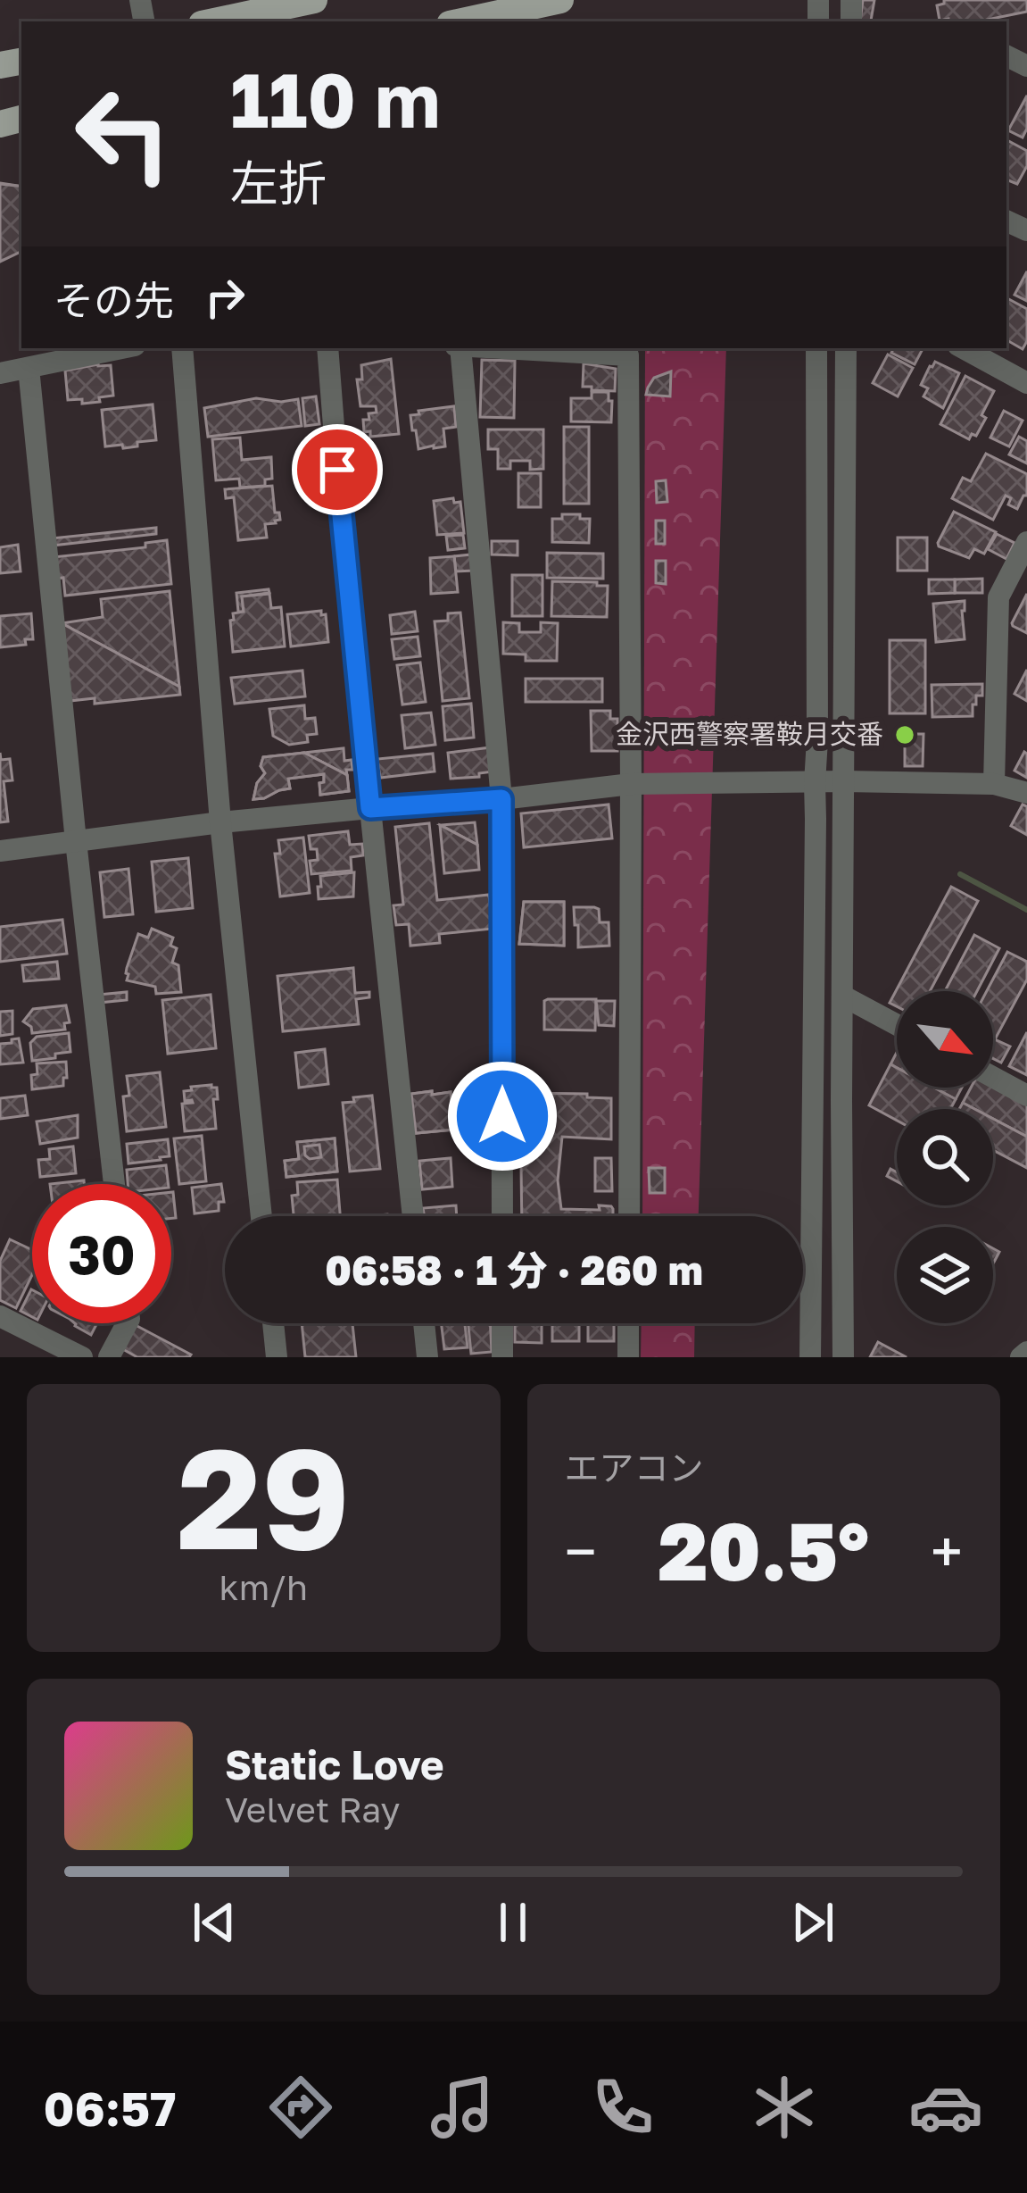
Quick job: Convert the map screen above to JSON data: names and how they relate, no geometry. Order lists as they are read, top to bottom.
{
  "places": ["金沢西警察署鞍月交番"],
  "north": "bottom right",
  "page": {
    "turn": ["110 m", "左折"],
    "then": "その先",
    "limit": "30",
    "trip": "06:58 · 1 分 · 260 m",
    "tile": [
      ["29", "km/h"],
      "エアコン"
    ],
    "heat": ["−", "20.5°", "+"],
    "song": ["Static Love", "Velvet Ray"],
    "tabs": "06:57"
  }
}
